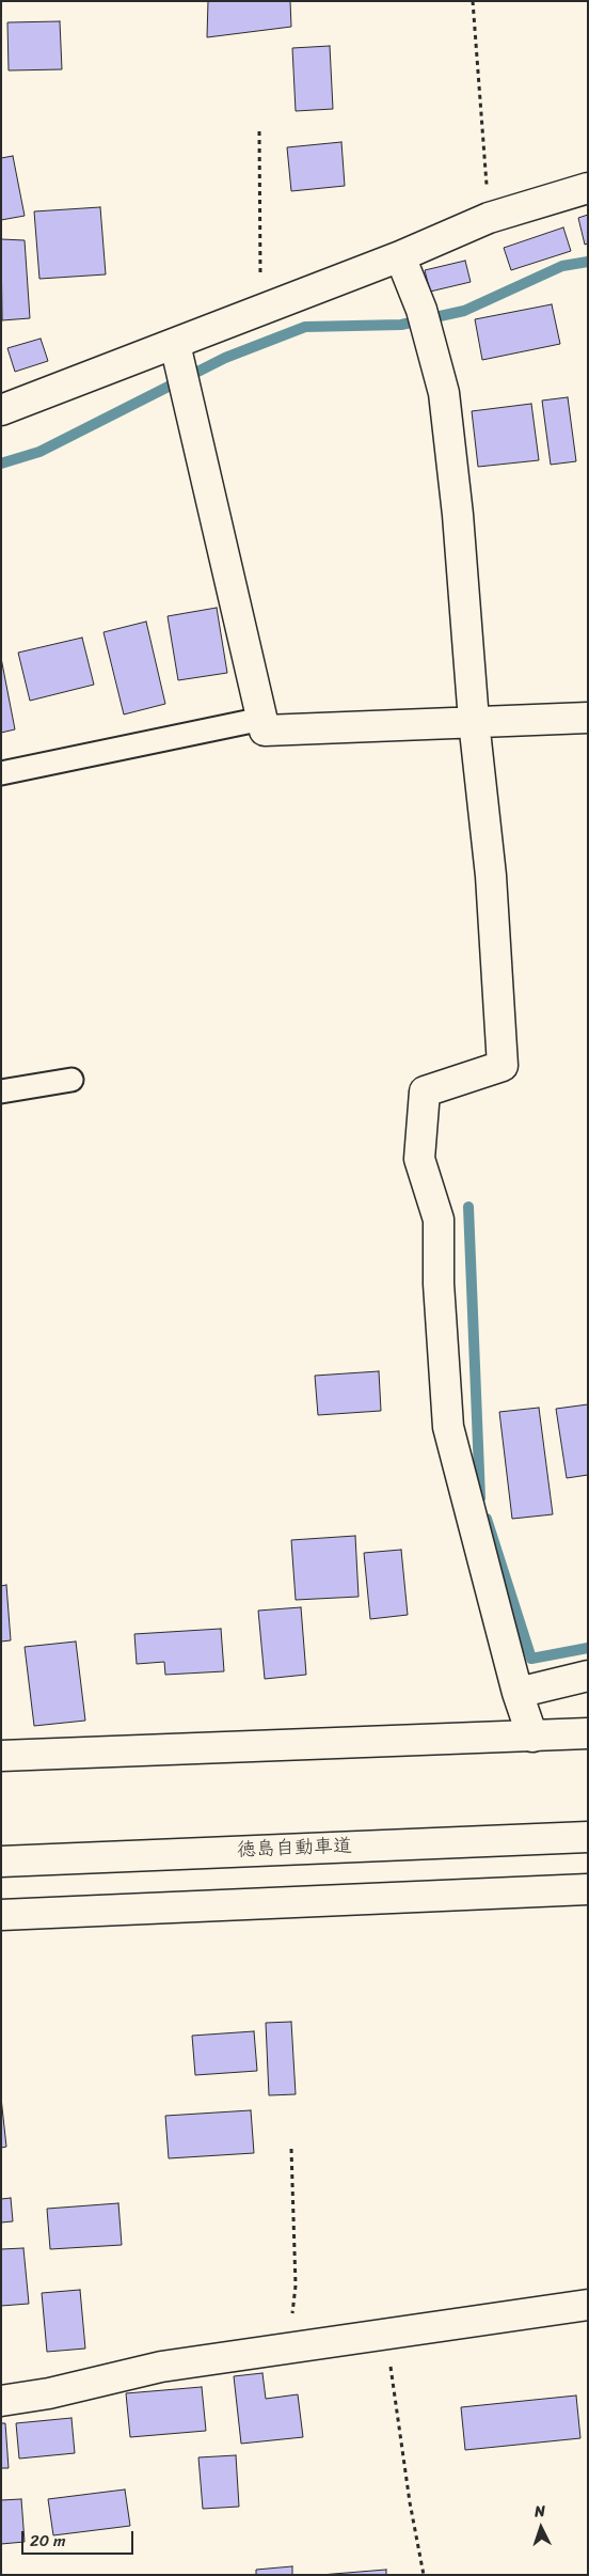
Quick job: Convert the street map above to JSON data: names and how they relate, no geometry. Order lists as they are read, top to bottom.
{
  "streets": {
    "main road": ["徳島自動車道"]
  },
  "scale_bar": "20 m",
  "north": "top"
}
